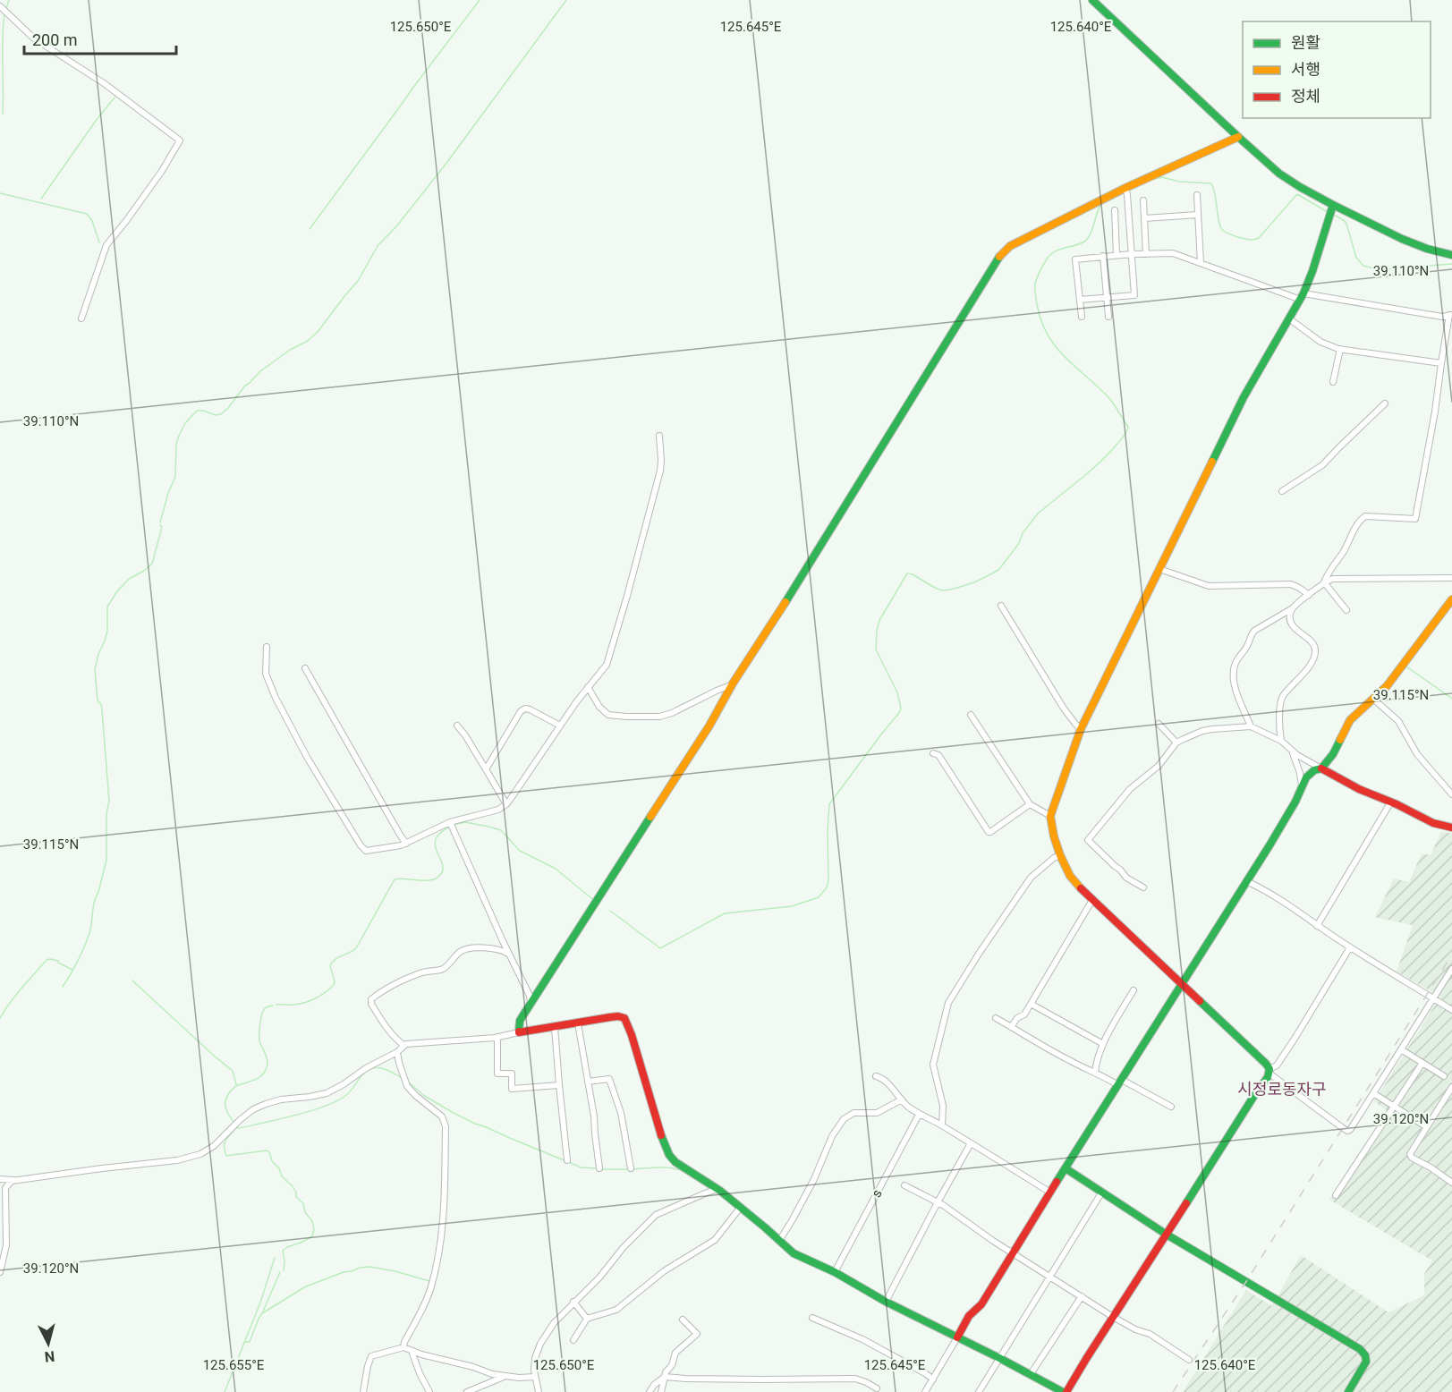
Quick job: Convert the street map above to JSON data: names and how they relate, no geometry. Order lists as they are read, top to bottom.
{
  "streets": {
    "street": ["s"]
  },
  "districts": ["시정로동자구"],
  "legend": ["원활", "서행", "정체"],
  "scale_bar": "200 m",
  "north": "bottom",
  "coordinates": [
    "125.650°E",
    "125.645°E",
    "125.640°E",
    "39.110°N",
    "39.115°N",
    "39.120°N",
    "125.655°E"
  ]
}
